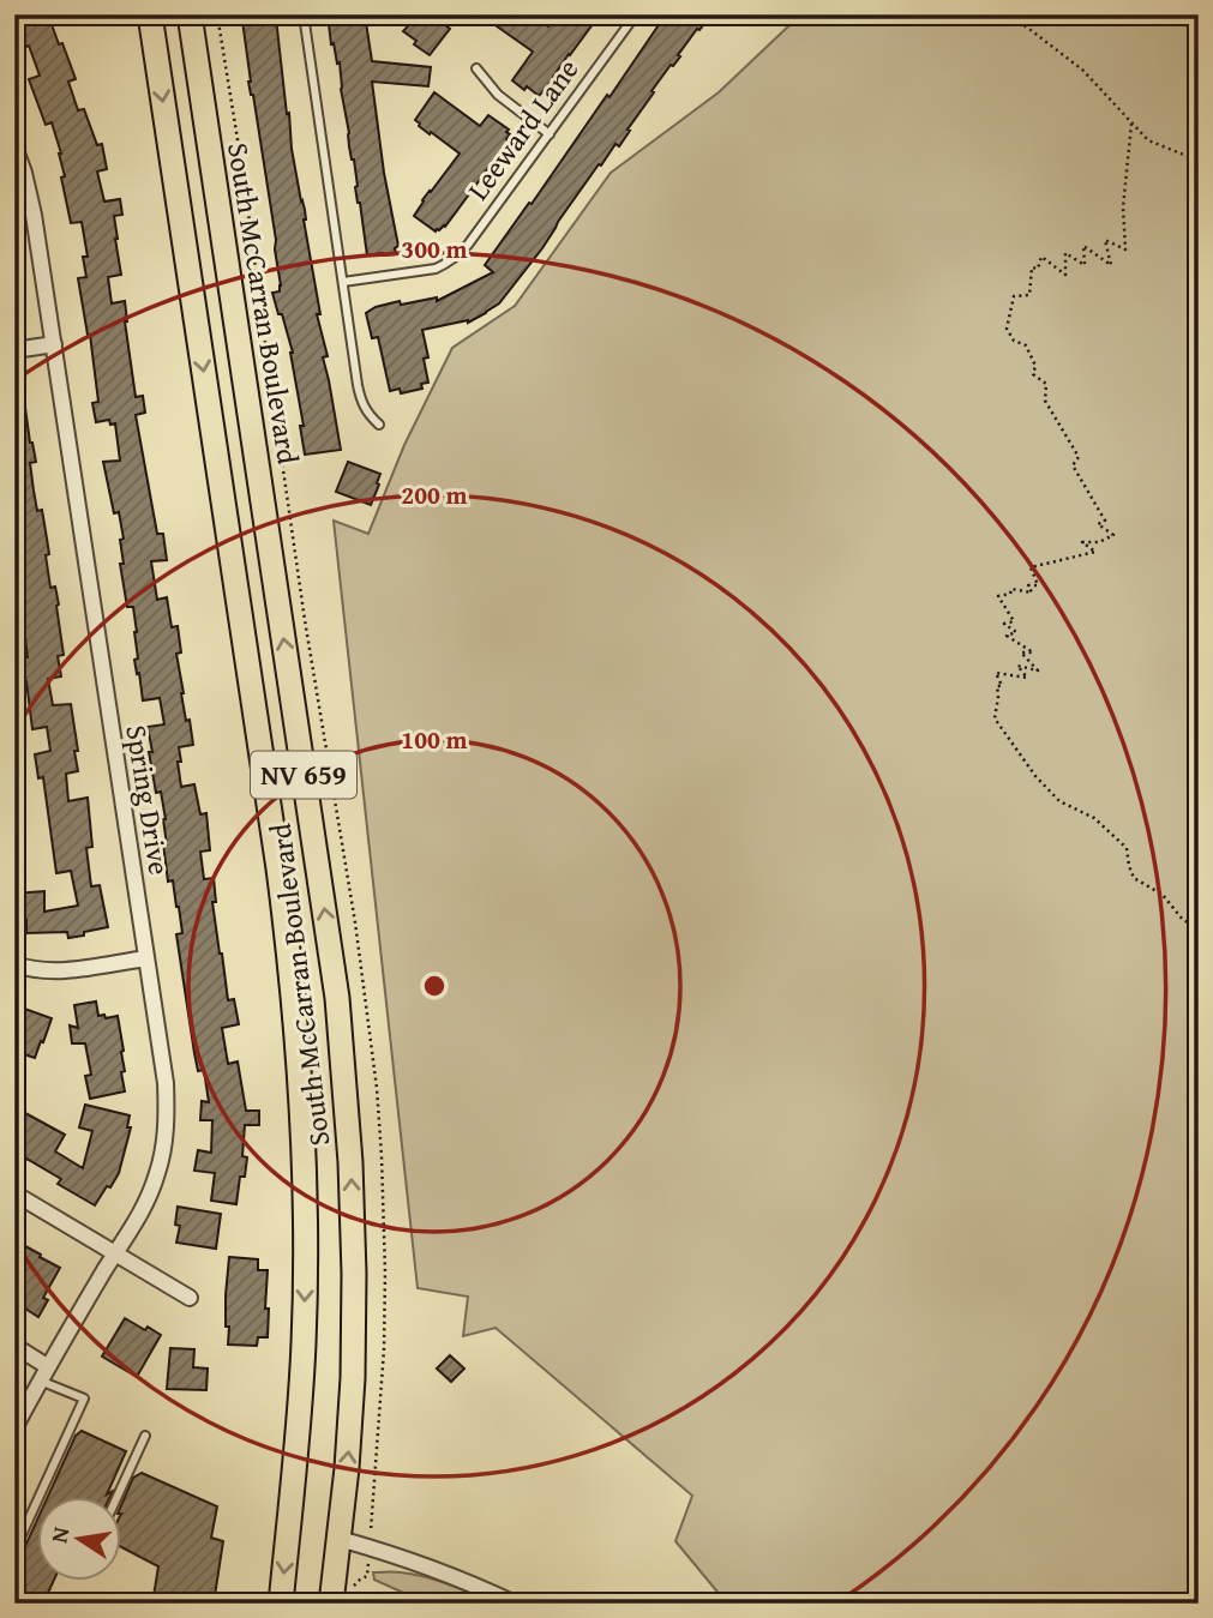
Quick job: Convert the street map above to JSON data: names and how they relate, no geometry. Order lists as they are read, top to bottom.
{
  "streets": {
    "main road": ["South McCarran Boulevard", "NV 659"],
    "street": ["Spring Drive"],
    "lane": ["Leeward Lane"]
  },
  "north": "left",
  "rings": ["300 m", "200 m", "100 m"]
}
